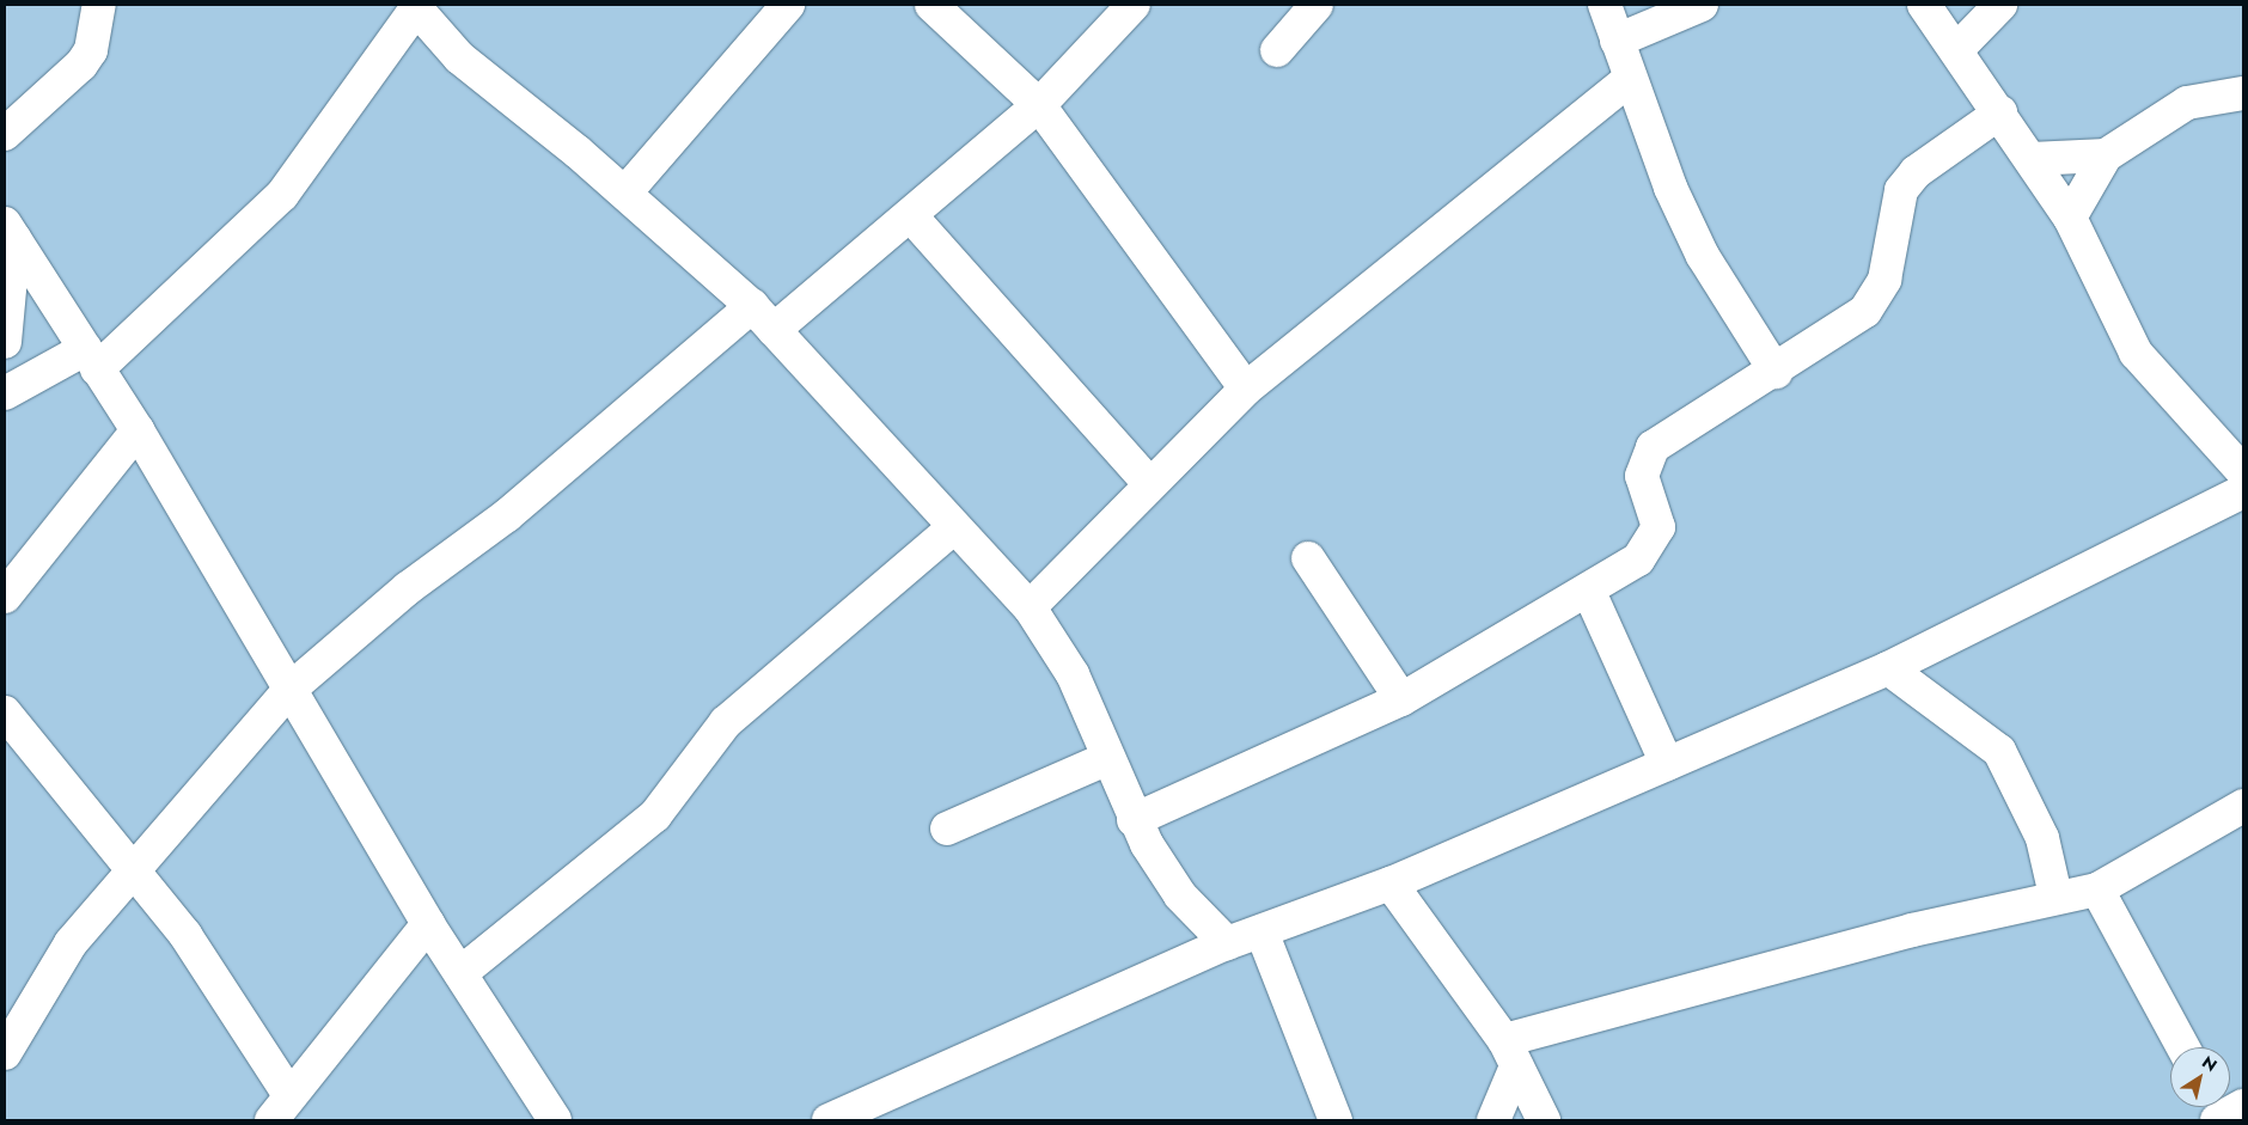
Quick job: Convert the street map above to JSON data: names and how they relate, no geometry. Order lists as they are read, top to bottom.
{
  "north": "top right"
}
